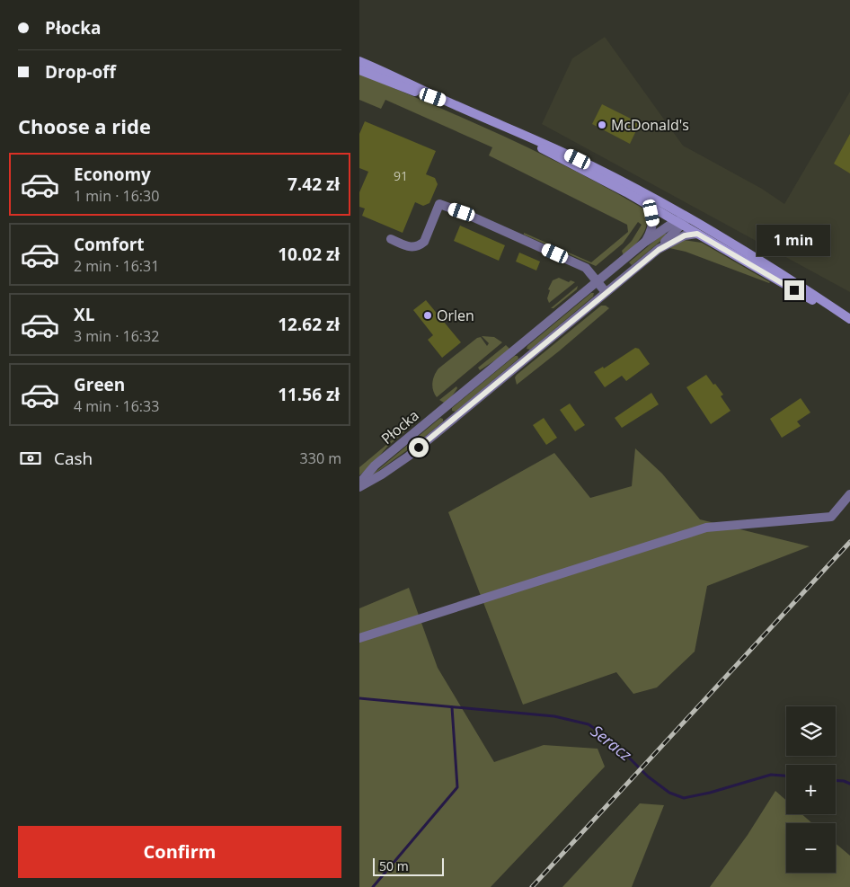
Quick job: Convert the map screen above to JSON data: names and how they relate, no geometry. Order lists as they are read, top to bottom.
{
  "streets": {
    "street": ["Płocka"]
  },
  "water": ["Seracz"],
  "places": ["McDonald's", "Orlen"],
  "house_numbers": ["91"],
  "scale_bar": "50 m",
  "page": {
    "banner": ["Płocka", "Drop-off"],
    "heading": "Choose a ride",
    "list": [
      {
        "name": "Economy",
        "note": "1 min · 16:30",
        "value": "7.42 zł"
      },
      {
        "name": "Comfort",
        "note": "2 min · 16:31",
        "value": "10.02 zł"
      },
      {
        "name": "XL",
        "note": "3 min · 16:32",
        "value": "12.62 zł"
      },
      {
        "name": "Green",
        "note": "4 min · 16:33",
        "value": "11.56 zł"
      }
    ],
    "bubble": "1 min",
    "pay": ["Cash", "330 m"],
    "map_buttons": ["+", "−"],
    "buttons": "Confirm",
    "scale": "50 m"
  }
}
